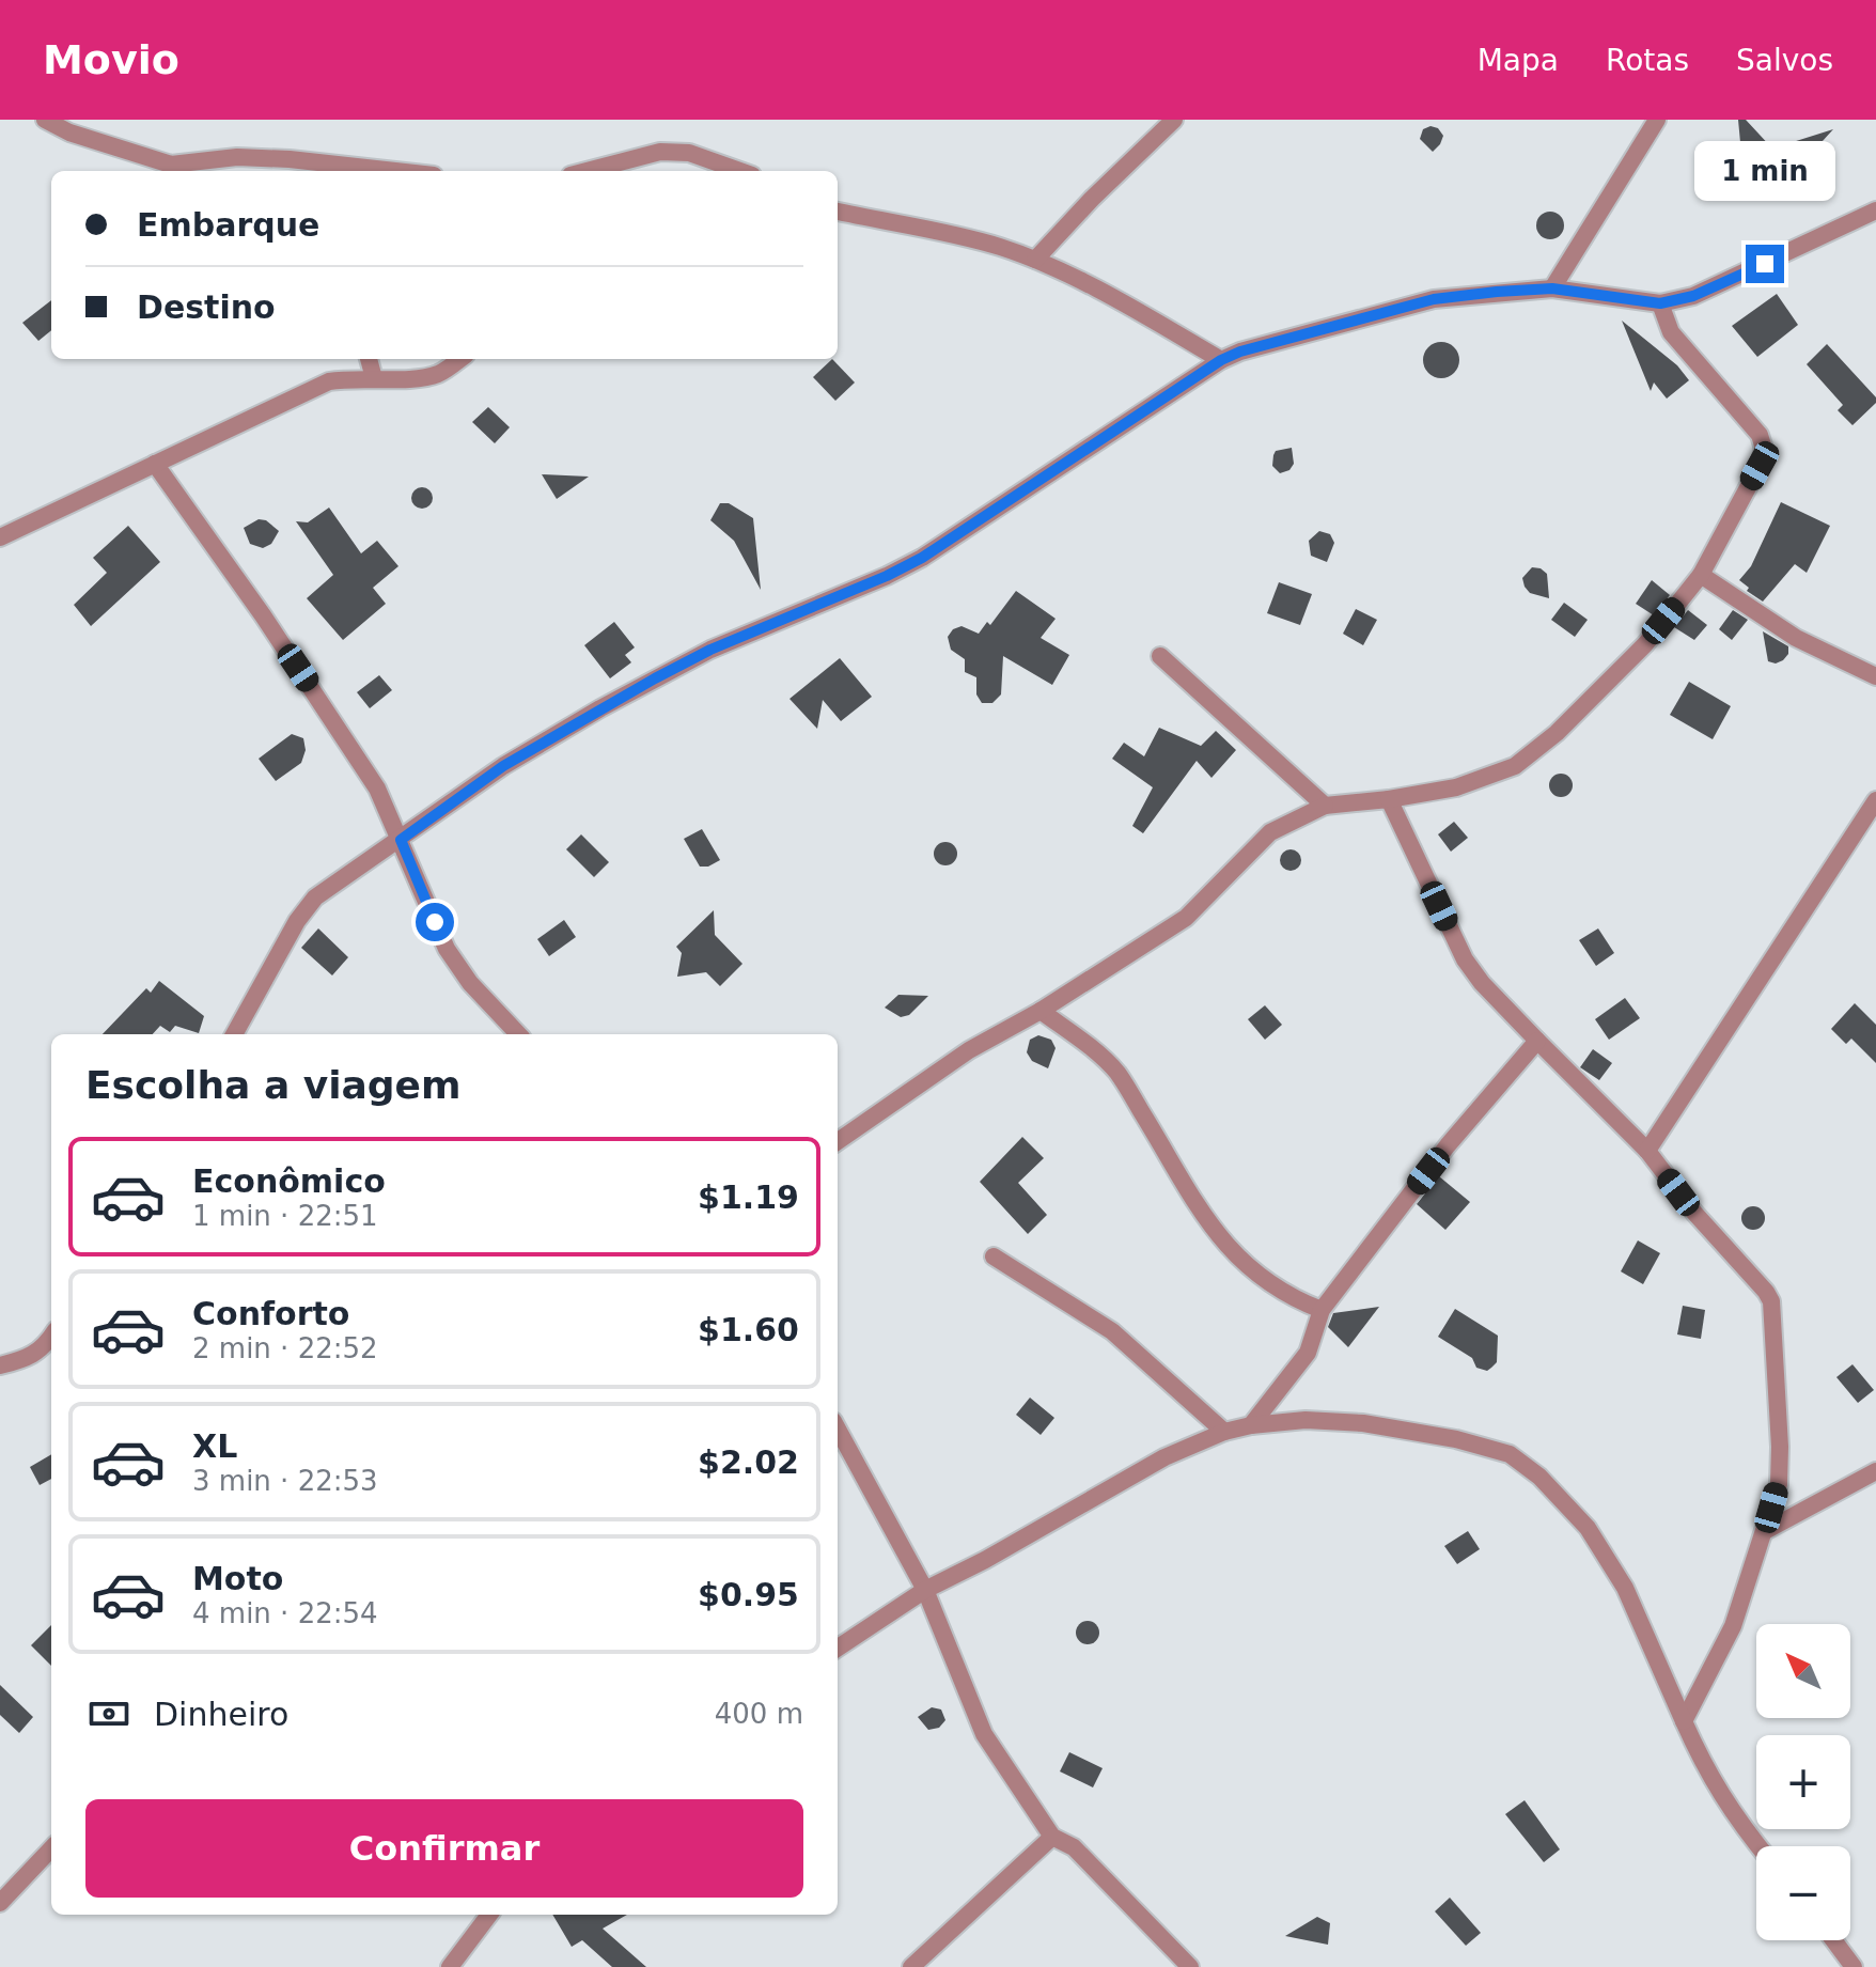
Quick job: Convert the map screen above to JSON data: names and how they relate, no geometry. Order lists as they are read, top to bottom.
{
  "north": "top left",
  "page": {
    "header": "Movio",
    "nav": ["Mapa", "Rotas", "Salvos"],
    "bubble": "1 min",
    "banner": ["Embarque", "Destino"],
    "heading": "Escolha a viagem",
    "list": [
      {
        "name": "Econômico",
        "note": "1 min · 22:51",
        "value": "$1.19"
      },
      {
        "name": "Conforto",
        "note": "2 min · 22:52",
        "value": "$1.60"
      },
      {
        "name": "XL",
        "note": "3 min · 22:53",
        "value": "$2.02"
      },
      {
        "name": "Moto",
        "note": "4 min · 22:54",
        "value": "$0.95"
      }
    ],
    "map_buttons": ["+", "−"],
    "pay": ["Dinheiro", "400 m"],
    "buttons": "Confirmar"
  }
}
